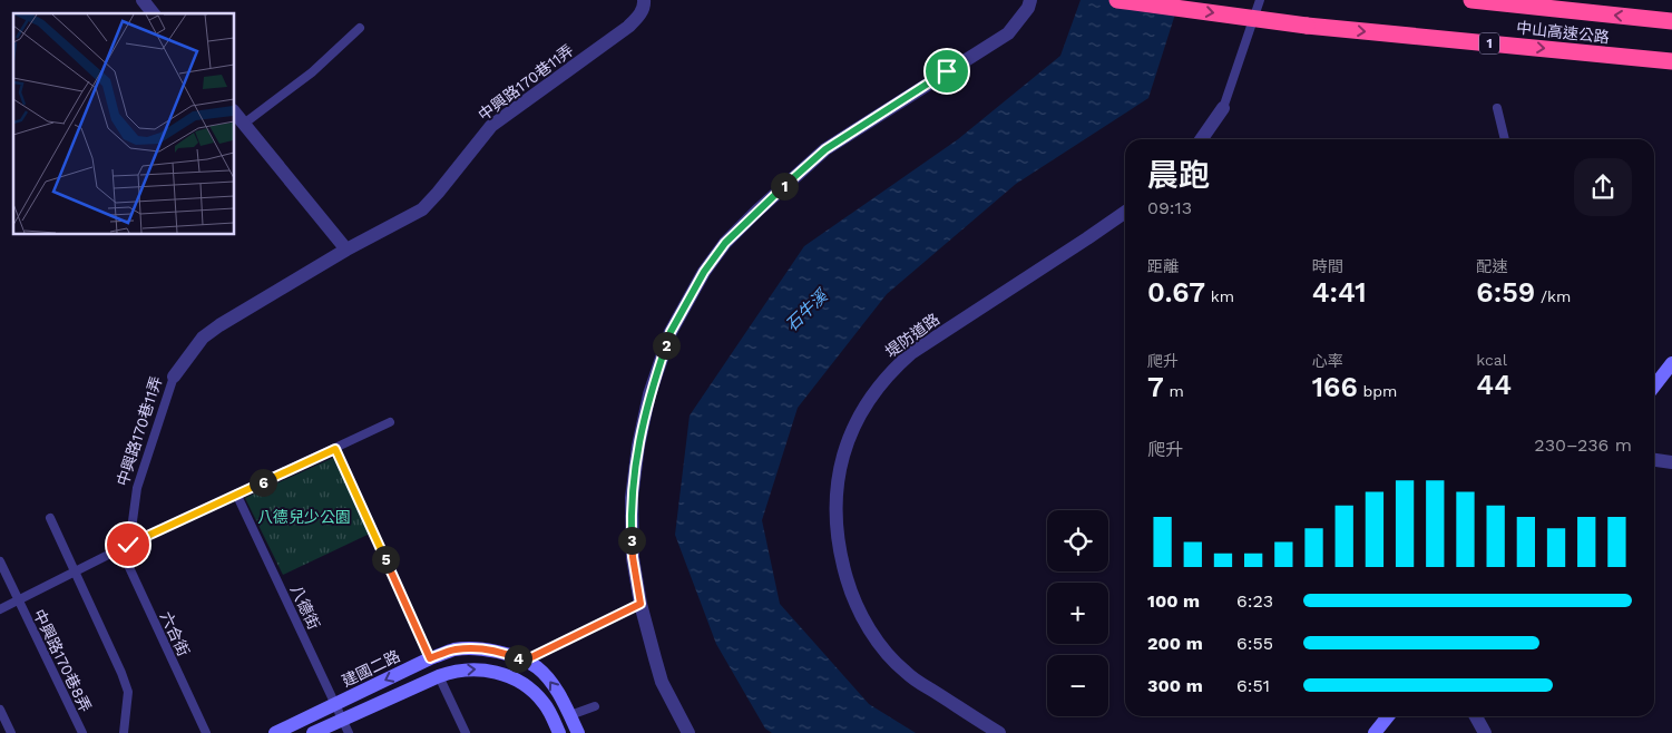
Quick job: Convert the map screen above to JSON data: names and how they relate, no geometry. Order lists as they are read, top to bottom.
{
  "streets": {
    "highway": ["中山高速公路", "1"],
    "street": ["中興路170巷11弄", "堤防道路", "建國二路"],
    "lane": ["八德街", "六合街", "中興路170巷8弄"]
  },
  "crossings": [
    ["中興路170巷11弄", "六合街"],
    ["八德街", "建國二路"]
  ],
  "water": ["石牛溪"],
  "parks": ["八德兒少公園"],
  "page": {
    "heading": ["晨跑", "09:13"],
    "pins": [
      "1",
      "2",
      "6",
      "3",
      "5",
      "4"
    ],
    "stats": [
      ["距離", "0.67 km"],
      ["時間", "4:41"],
      ["配速", "6:59 /km"],
      ["爬升", "7 m"],
      ["心率", "166 bpm"],
      ["kcal", "44"]
    ],
    "chart": ["爬升", "230–236 m"],
    "map_buttons": ["+", "−"],
    "list": [
      {
        "name": "100 m",
        "note": "6:23"
      },
      {
        "name": "200 m",
        "note": "6:55"
      },
      {
        "name": "300 m",
        "note": "6:51"
      }
    ]
  }
}
